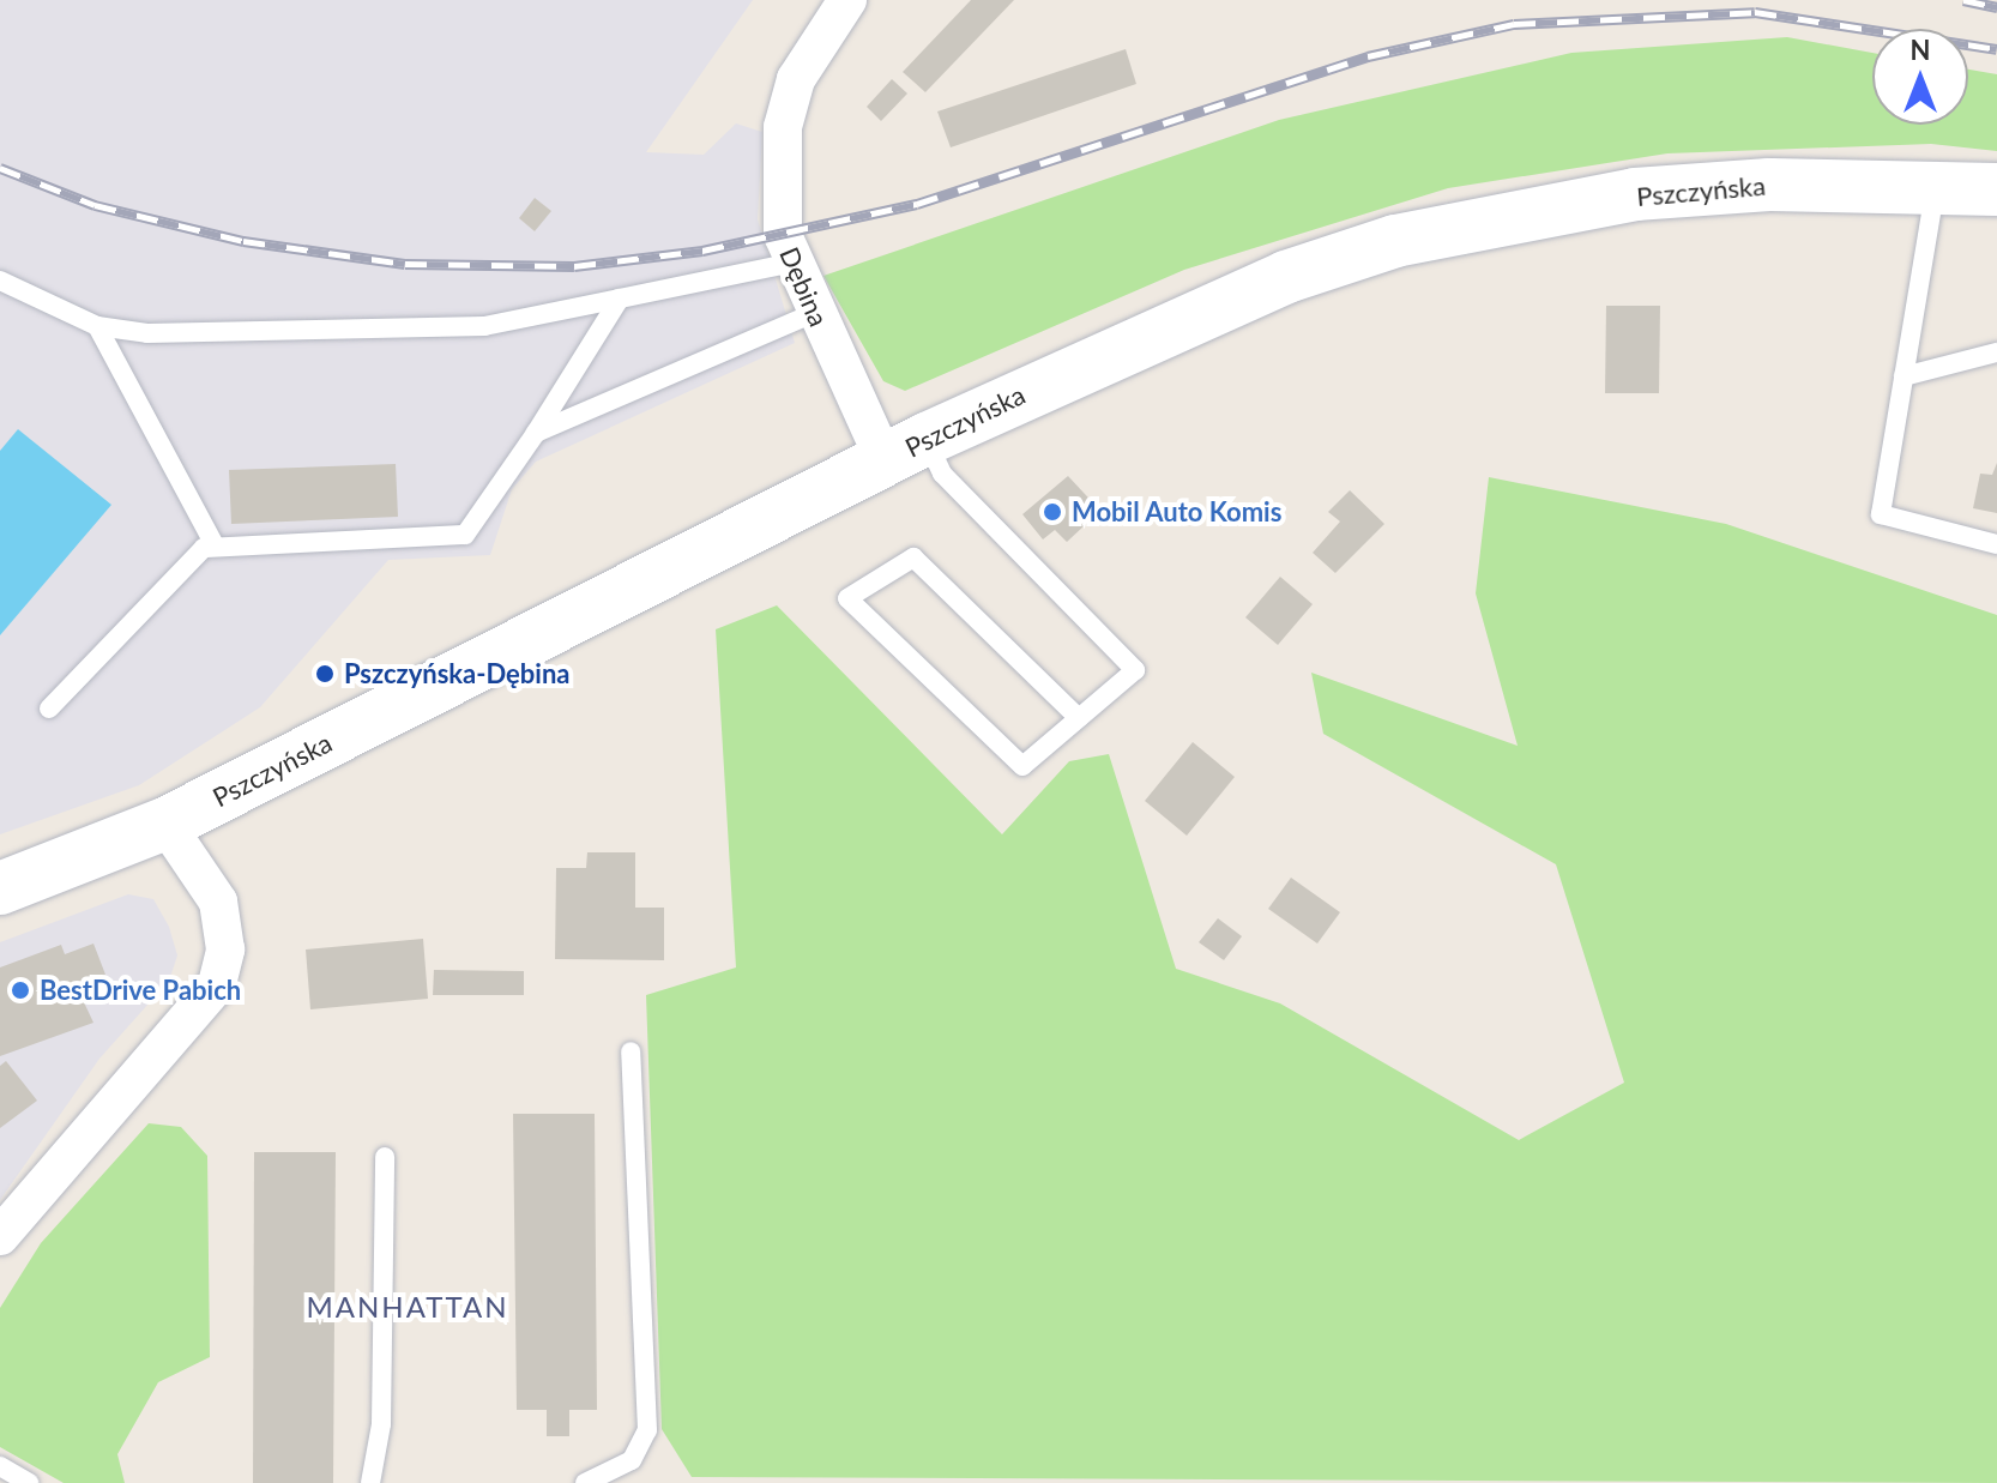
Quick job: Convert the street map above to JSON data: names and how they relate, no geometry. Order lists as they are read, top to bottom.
{
  "streets": {
    "main road": ["Pszczyńska"],
    "street": ["Dębina"]
  },
  "crossings": [
    ["Pszczyńska", "Dębina"]
  ],
  "districts": ["MANHATTAN"],
  "places": ["Mobil Auto Komis", "Pszczyńska-Dębina", "BestDrive Pabich"],
  "north": "top"
}
